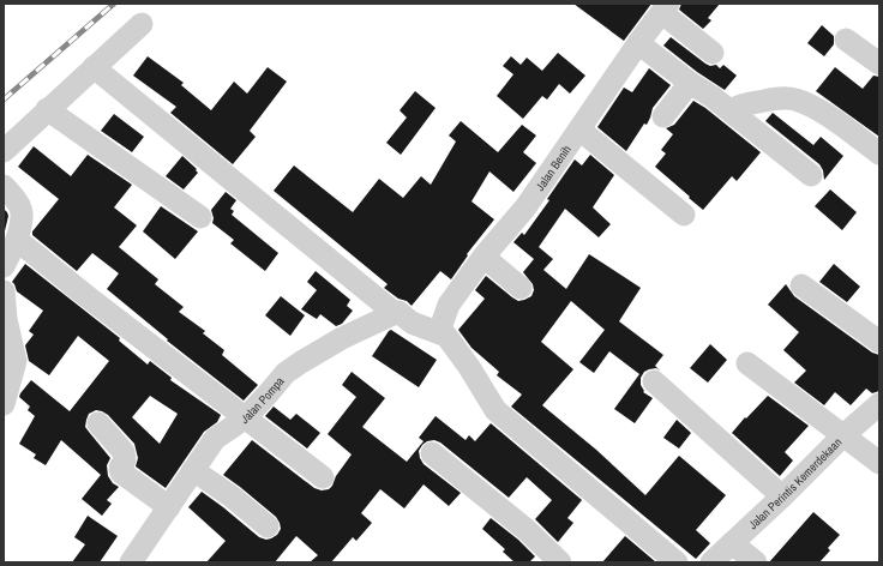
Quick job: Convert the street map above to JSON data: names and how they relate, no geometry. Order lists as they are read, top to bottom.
{
  "streets": {
    "street": ["Jalan Benih", "Jalan Pompa", "Jalan Perintis Kemerdekaan"]
  }
}
